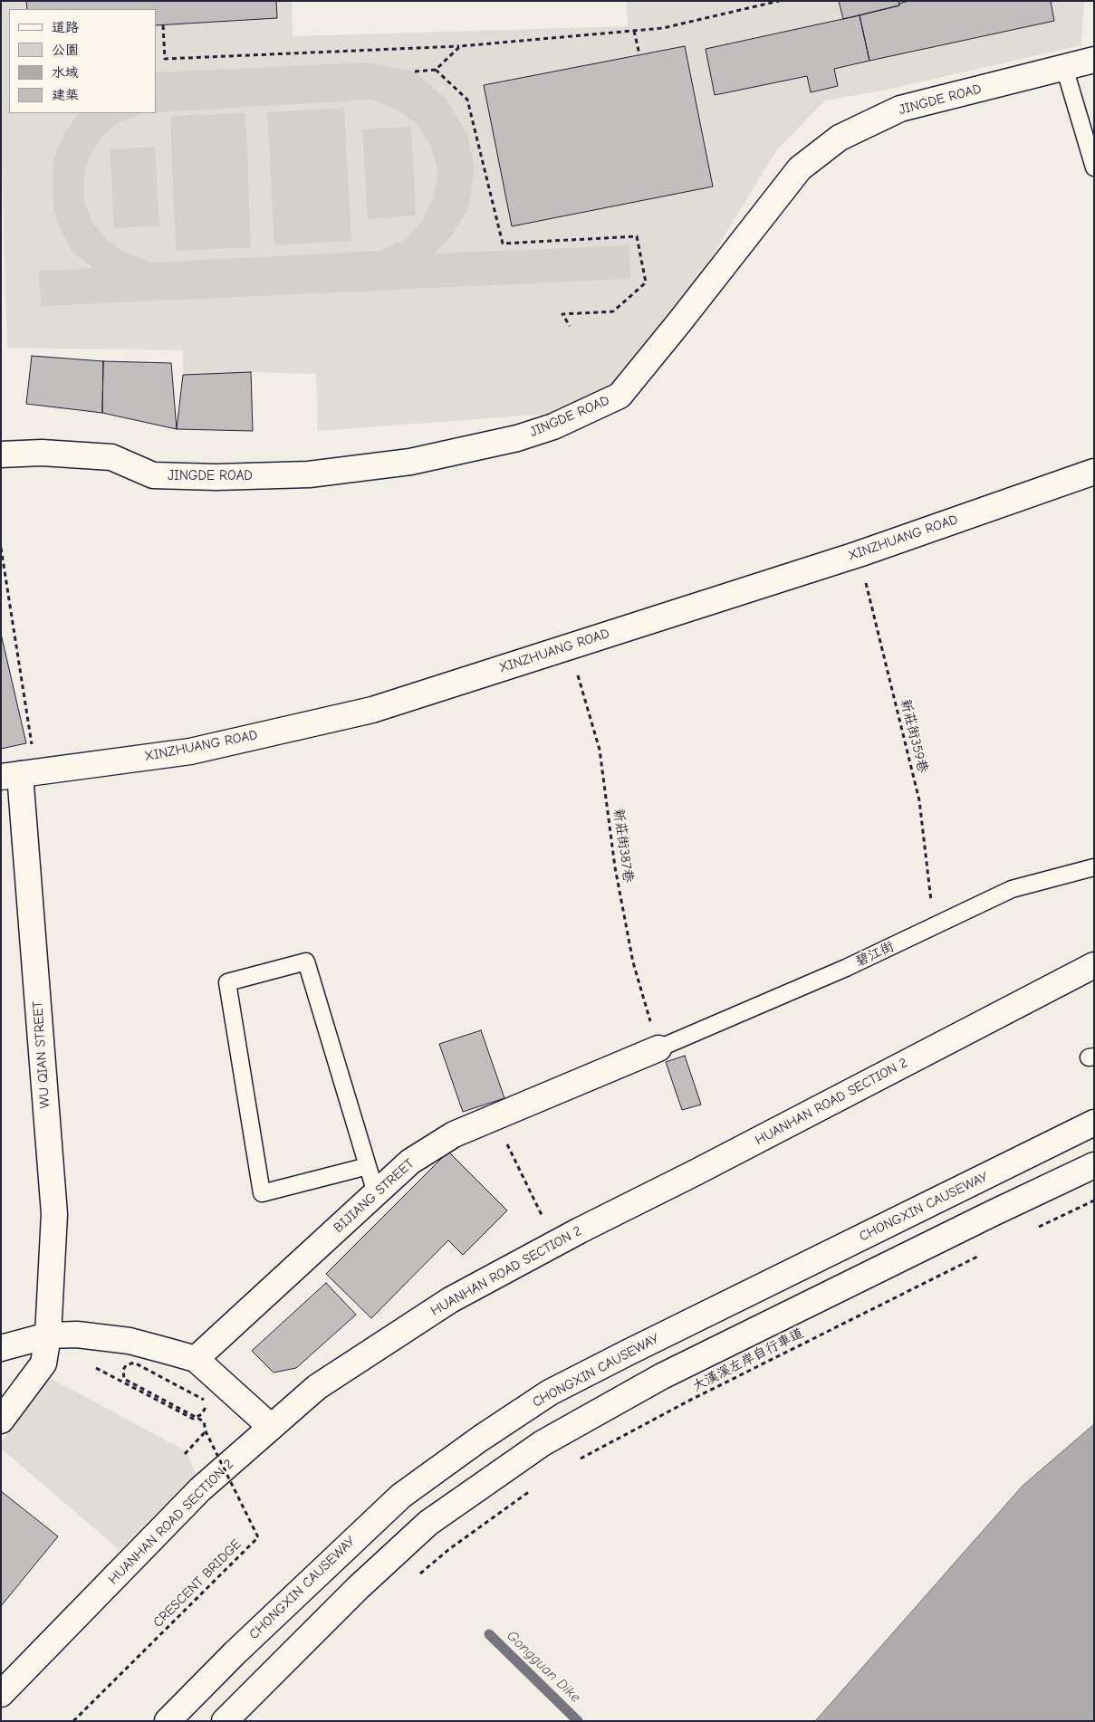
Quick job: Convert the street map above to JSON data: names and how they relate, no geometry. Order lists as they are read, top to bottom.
{
  "streets": {
    "street": [
      "JINGDE ROAD",
      "XINZHUANG ROAD",
      "WU QIAN STREET",
      "HUANHAN ROAD SECTION 2",
      "BIJIANG STREET",
      "CHONGXIN CAUSEWAY"
    ],
    "lane": ["碧江街"],
    "path": [
      "新莊街359巷",
      "新莊街387巷",
      "大漢溪左岸自行車道",
      "CRESCENT BRIDGE"
    ]
  },
  "crossings": [
    ["XINZHUANG ROAD", "新莊街359巷"],
    ["XINZHUANG ROAD", "新莊街387巷"],
    ["XINZHUANG ROAD", "WU QIAN STREET"],
    ["新莊街359巷", "碧江街"],
    ["新莊街387巷", "碧江街"],
    ["新莊街387巷", "BIJIANG STREET"],
    ["碧江街", "BIJIANG STREET"]
  ],
  "water": ["Gongguan Dike"],
  "legend": [
    "道路",
    "公園",
    "水域",
    "建築"
  ]
}
